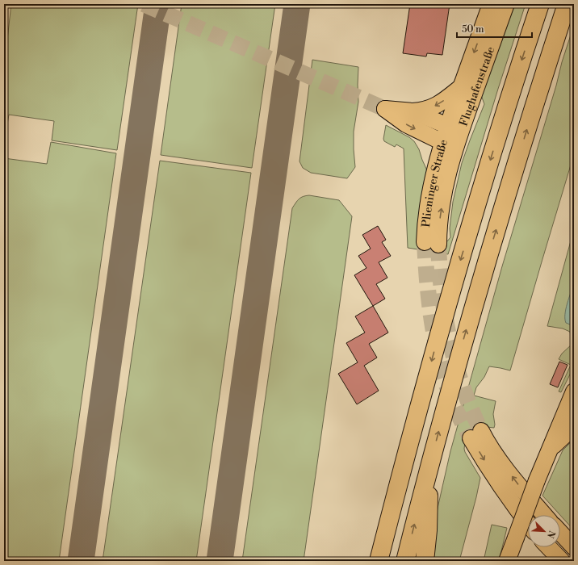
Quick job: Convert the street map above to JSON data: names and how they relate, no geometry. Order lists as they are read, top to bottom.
{
  "streets": {
    "main road": ["Flughafenstraße", "Plieninger Straße"]
  },
  "crossings": [
    ["Flughafenstraße", "Plieninger Straße"]
  ],
  "scale_bar": "50 m",
  "north": "bottom right"
}
